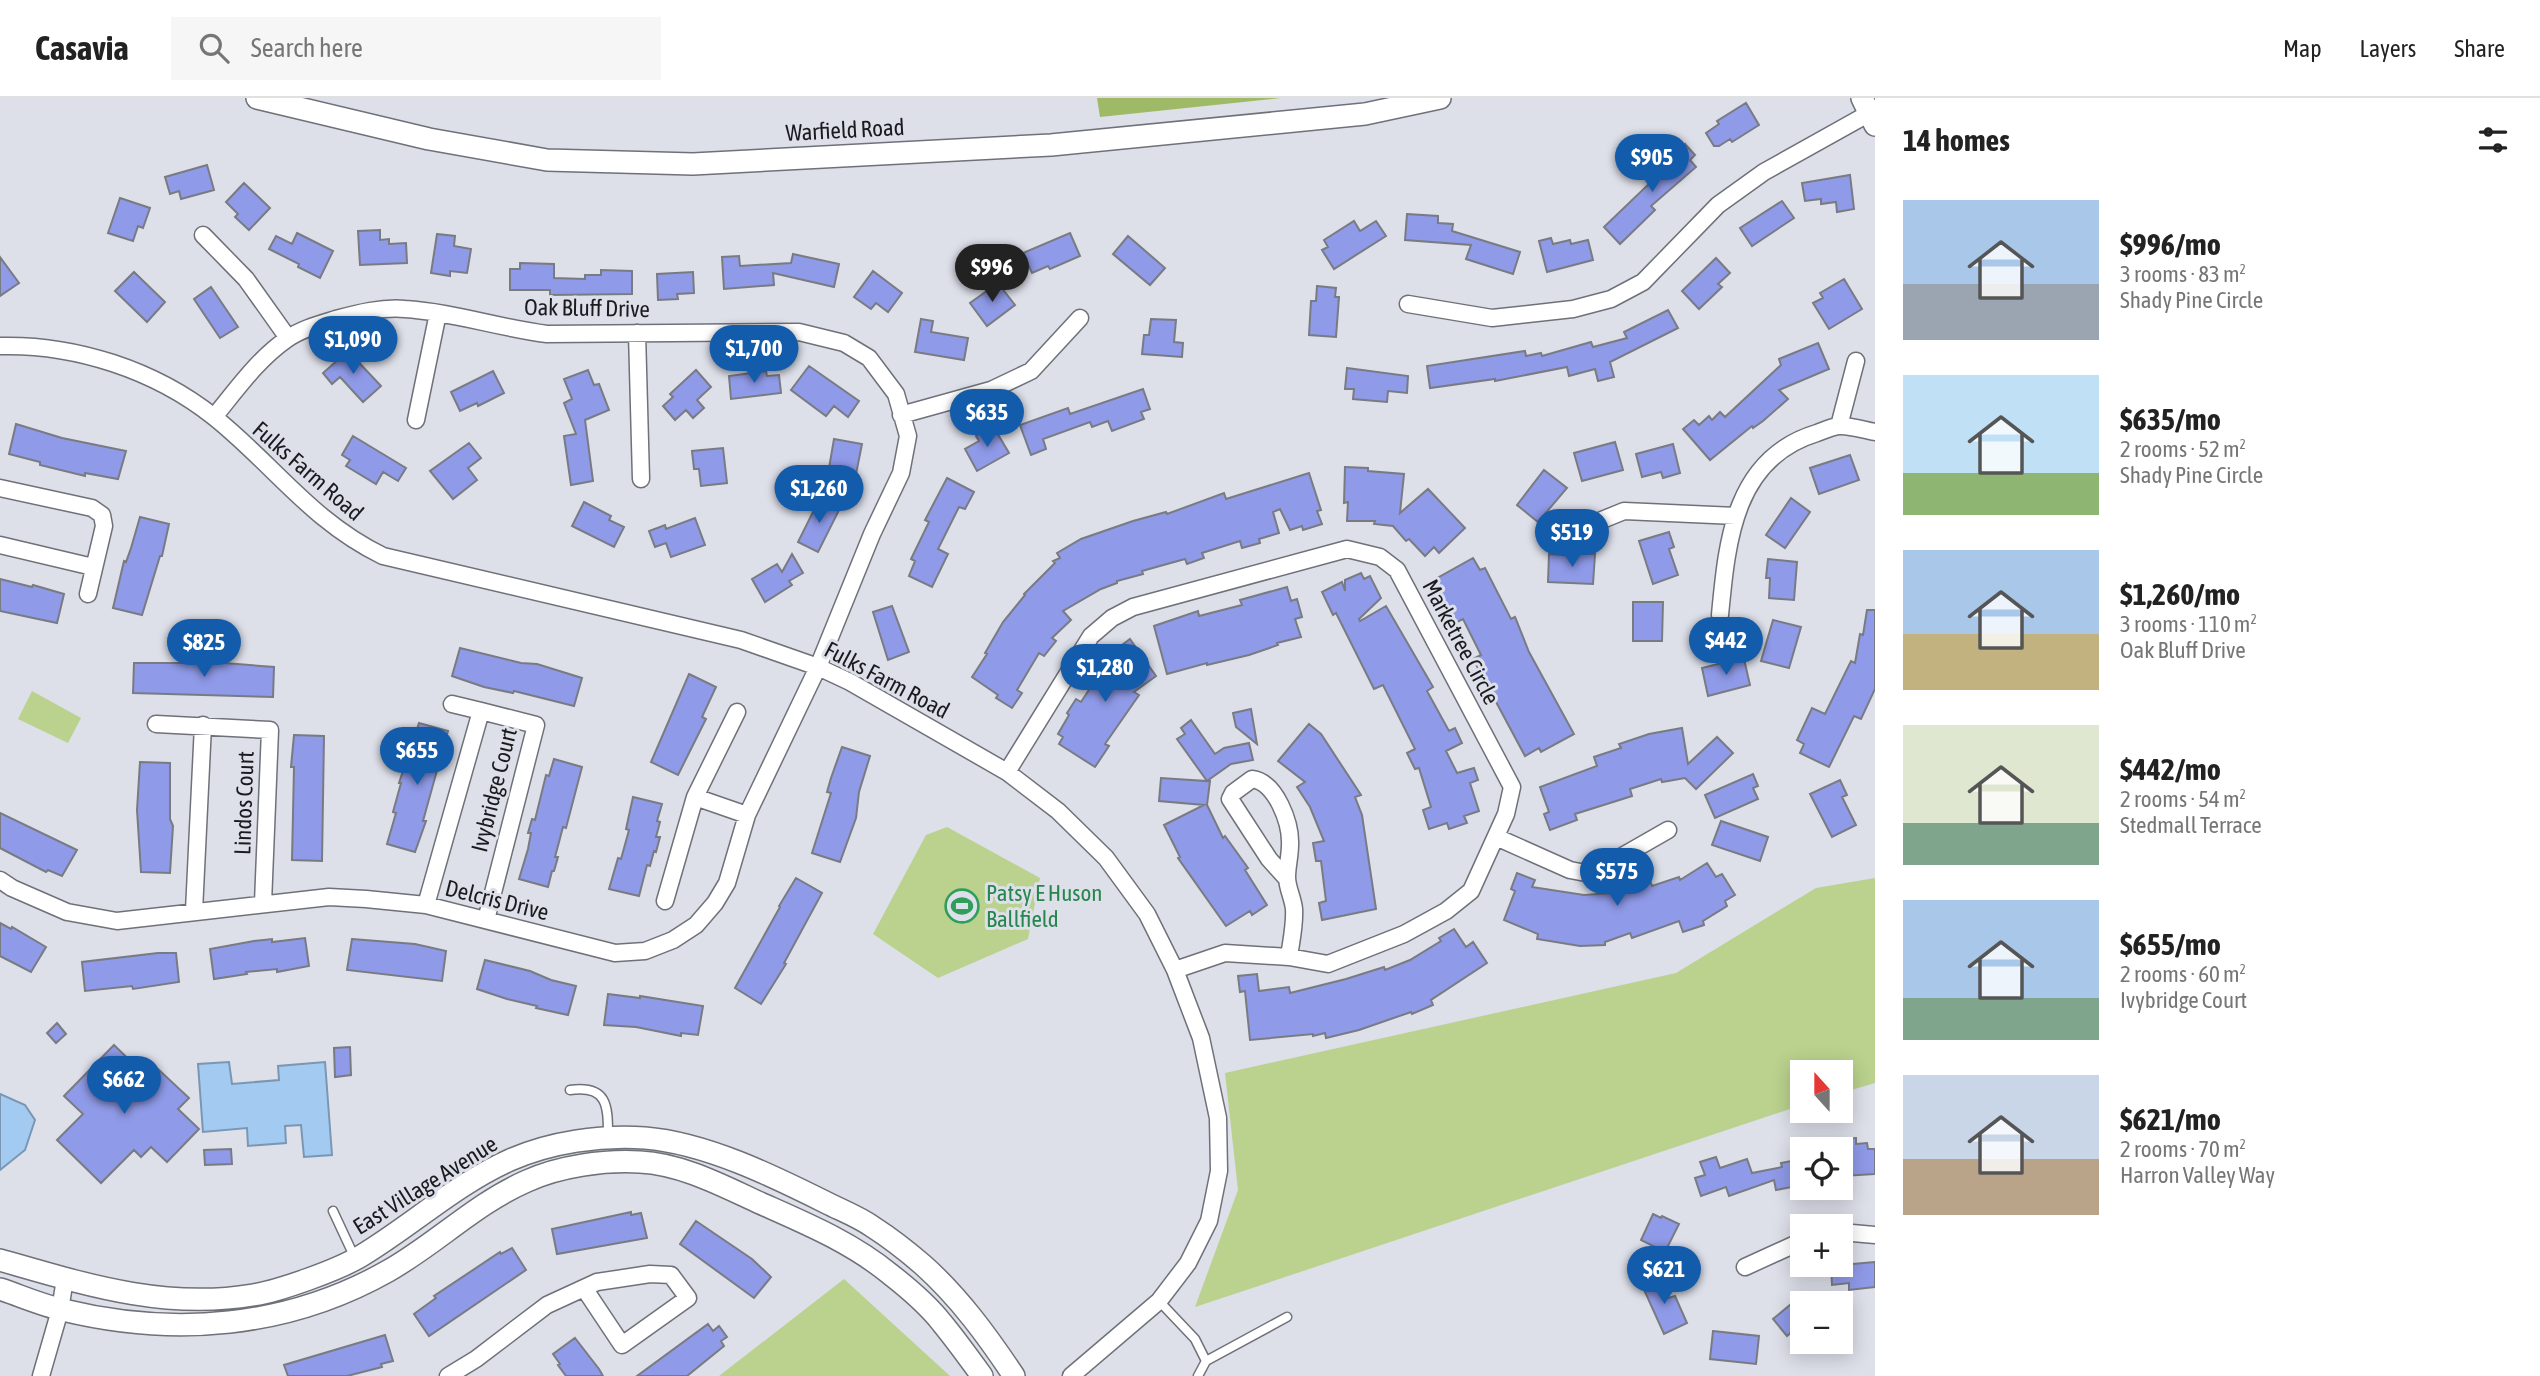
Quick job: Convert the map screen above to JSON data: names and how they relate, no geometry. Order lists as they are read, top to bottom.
{
  "streets": {
    "street": [
      "Warfield Road",
      "Oak Bluff Drive",
      "Fulks Farm Road",
      "Marketree Circle",
      "Ivybridge Court",
      "Lindos Court",
      "Delcris Drive",
      "East Village Avenue"
    ]
  },
  "crossings": [
    ["Oak Bluff Drive", "Fulks Farm Road"],
    ["Oak Bluff Drive", "Delcris Drive"],
    ["Fulks Farm Road", "Marketree Circle"],
    ["Fulks Farm Road", "Delcris Drive"],
    ["Ivybridge Court", "Delcris Drive"],
    ["Lindos Court", "Delcris Drive"]
  ],
  "places": {
    "sports": ["Patsy E Huson Ballfield"]
  },
  "north": "top",
  "page": {
    "header": "Casavia",
    "search": "Search here",
    "nav": ["Map", "Layers", "Share"],
    "heading": "14 homes",
    "price": [
      "$905",
      "$996",
      "$1,090",
      "$1,700",
      "$635",
      "$1,260",
      "$519",
      "$442",
      "$825",
      "$1,280",
      "$655",
      "$575",
      "$662",
      "$621"
    ],
    "list": [
      {
        "name": "$996/mo",
        "note": "3 rooms · 83 m² · Shady Pine Circle"
      },
      {
        "name": "$635/mo",
        "note": "2 rooms · 52 m² · Shady Pine Circle"
      },
      {
        "name": "$1,260/mo",
        "note": "3 rooms · 110 m² · Oak Bluff Drive"
      },
      {
        "name": "$442/mo",
        "note": "2 rooms · 54 m² · Stedmall Terrace"
      },
      {
        "name": "$655/mo",
        "note": "2 rooms · 60 m² · Ivybridge Court"
      },
      {
        "name": "$621/mo",
        "note": "2 rooms · 70 m² · Harron Valley Way"
      }
    ],
    "map_buttons": ["+", "−"]
  }
}
